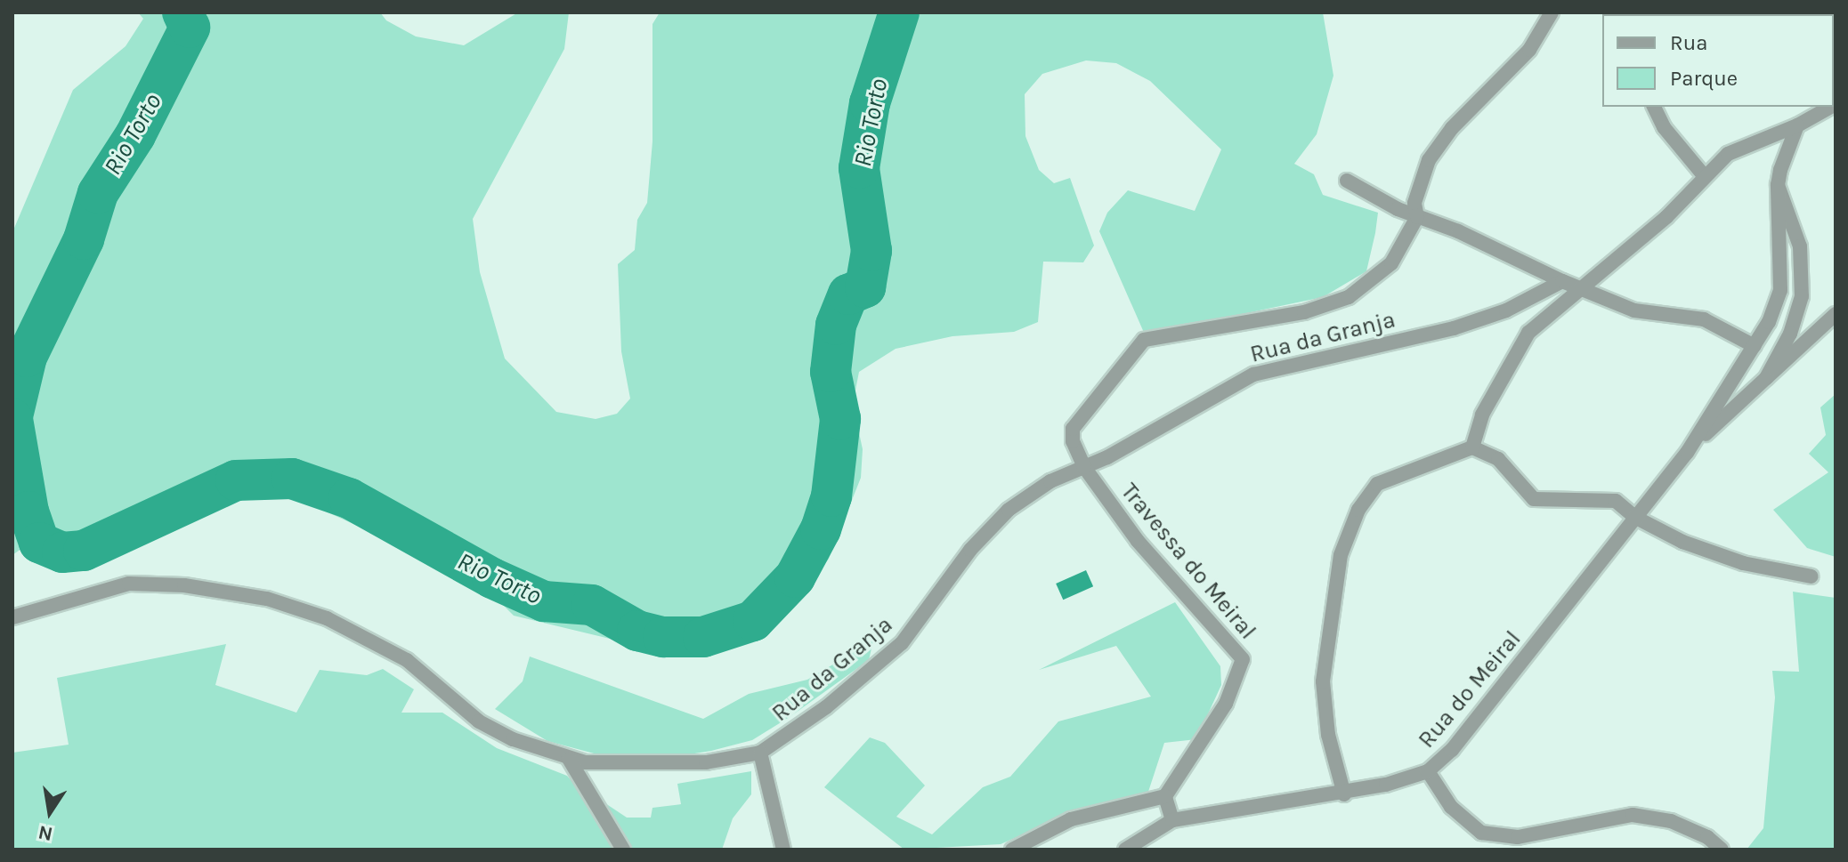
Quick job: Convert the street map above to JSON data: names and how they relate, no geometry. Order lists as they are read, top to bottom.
{
  "streets": {
    "street": ["Rua da Granja", "Travessa do Meiral", "Rua do Meiral"]
  },
  "crossings": [
    ["Rua da Granja", "Travessa do Meiral"]
  ],
  "water": ["Rio Torto"],
  "legend": ["Rua", "Parque"],
  "north": "bottom"
}
